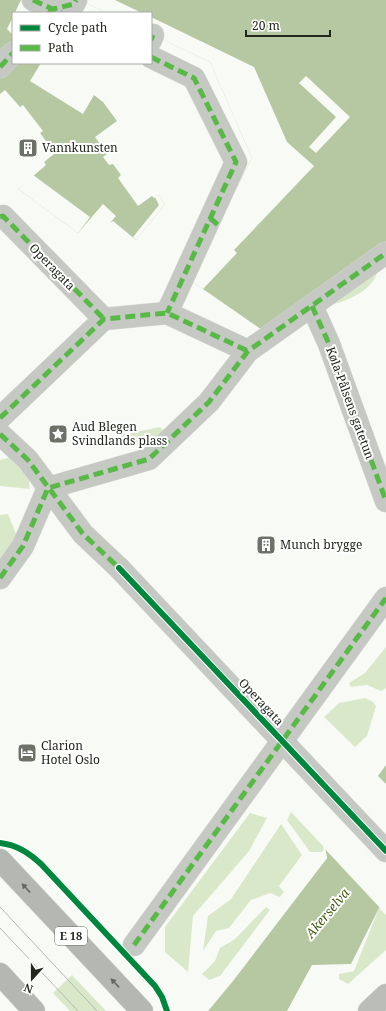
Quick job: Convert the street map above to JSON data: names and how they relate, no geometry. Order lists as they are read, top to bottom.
{
  "streets": {
    "highway": ["E 18"],
    "street": ["Operagata", "Køla-Pålsens gatetun"]
  },
  "water": ["Akerselva"],
  "places": {
    "building": ["Vannkunsten", "Munch brygge"],
    "place": ["Aud Blegen Svindlands plass"],
    "hotel": ["Clarion Hotel Oslo"]
  },
  "legend": ["Cycle path", "Path"],
  "scale_bar": "20 m",
  "north": "bottom"
}
